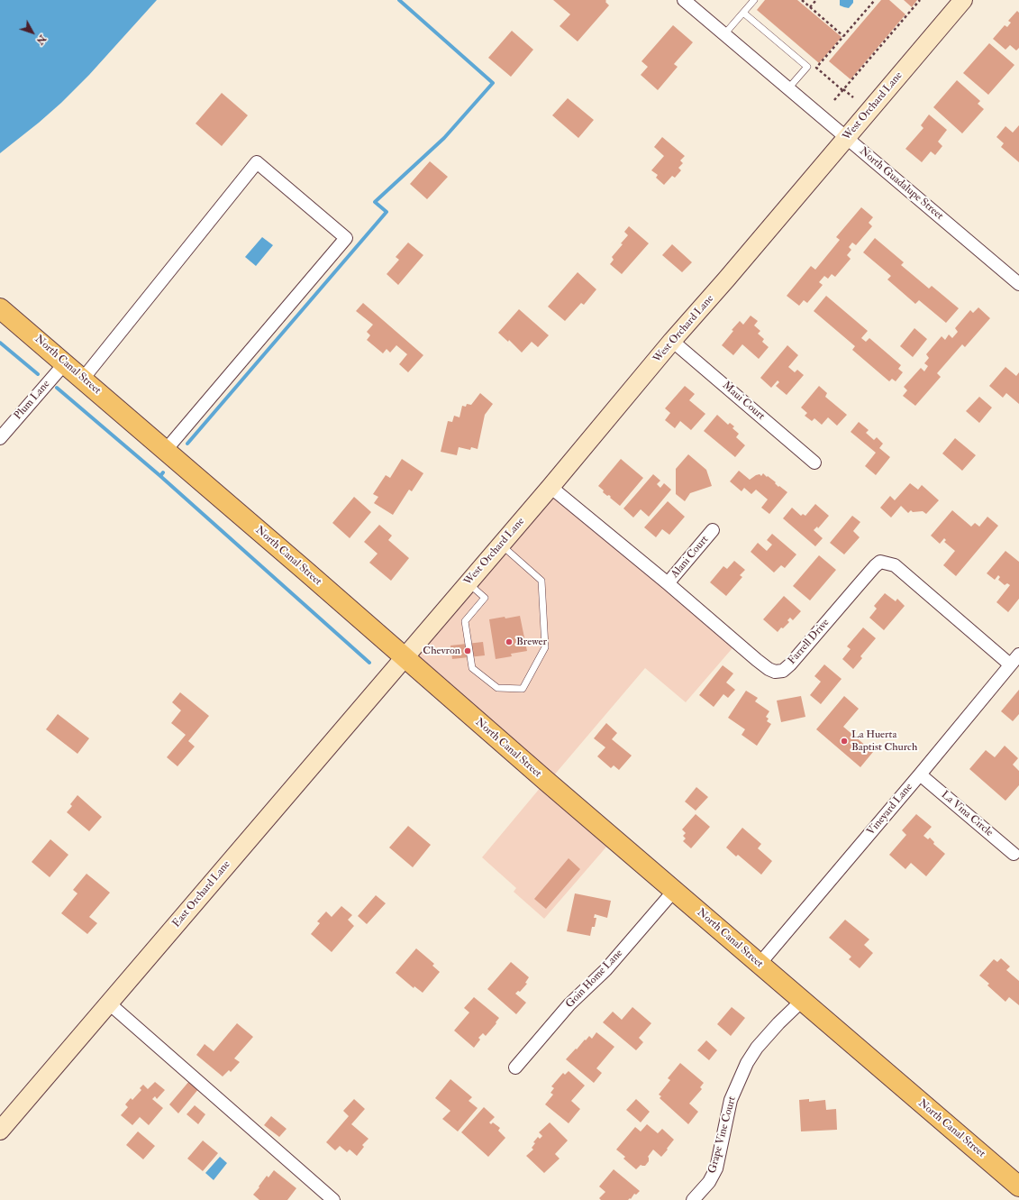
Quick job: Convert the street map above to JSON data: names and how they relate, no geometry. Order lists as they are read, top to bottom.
{
  "streets": {
    "main road": ["North Canal Street"],
    "street": [
      "West Orchard Lane",
      "North Guadalupe Street",
      "Plum Lane",
      "Maui Court",
      "Alani Court",
      "Farrell Drive",
      "Vineyard Lane",
      "La Vina Circle",
      "East Orchard Lane",
      "Goin Home Lane",
      "Grape Vine Court"
    ]
  },
  "crossings": [
    ["West Orchard Lane", "North Guadalupe Street"],
    ["West Orchard Lane", "North Canal Street"],
    ["West Orchard Lane", "Maui Court"],
    ["West Orchard Lane", "Farrell Drive"],
    ["West Orchard Lane", "East Orchard Lane"],
    ["North Canal Street", "Plum Lane"],
    ["North Canal Street", "Vineyard Lane"],
    ["North Canal Street", "East Orchard Lane"],
    ["North Canal Street", "Goin Home Lane"],
    ["North Canal Street", "Grape Vine Court"],
    ["Alani Court", "Farrell Drive"],
    ["Farrell Drive", "Vineyard Lane"],
    ["Vineyard Lane", "La Vina Circle"]
  ],
  "places": ["Brewer", "Chevron", "La Huerta Baptist Church"],
  "north": "bottom right"
}
